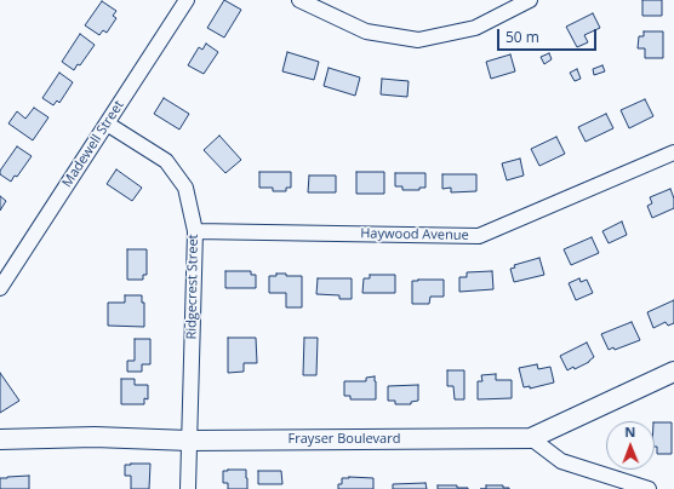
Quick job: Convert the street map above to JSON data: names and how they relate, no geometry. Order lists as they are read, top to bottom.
{
  "streets": {
    "main road": ["Frayser Boulevard"],
    "street": ["Madewell Street", "Haywood Avenue", "Ridgecrest Street"]
  },
  "crossings": [
    ["Madewell Street", "Ridgecrest Street"],
    ["Haywood Avenue", "Ridgecrest Street"],
    ["Ridgecrest Street", "Frayser Boulevard"]
  ],
  "scale_bar": "50 m",
  "north": "top"
}
